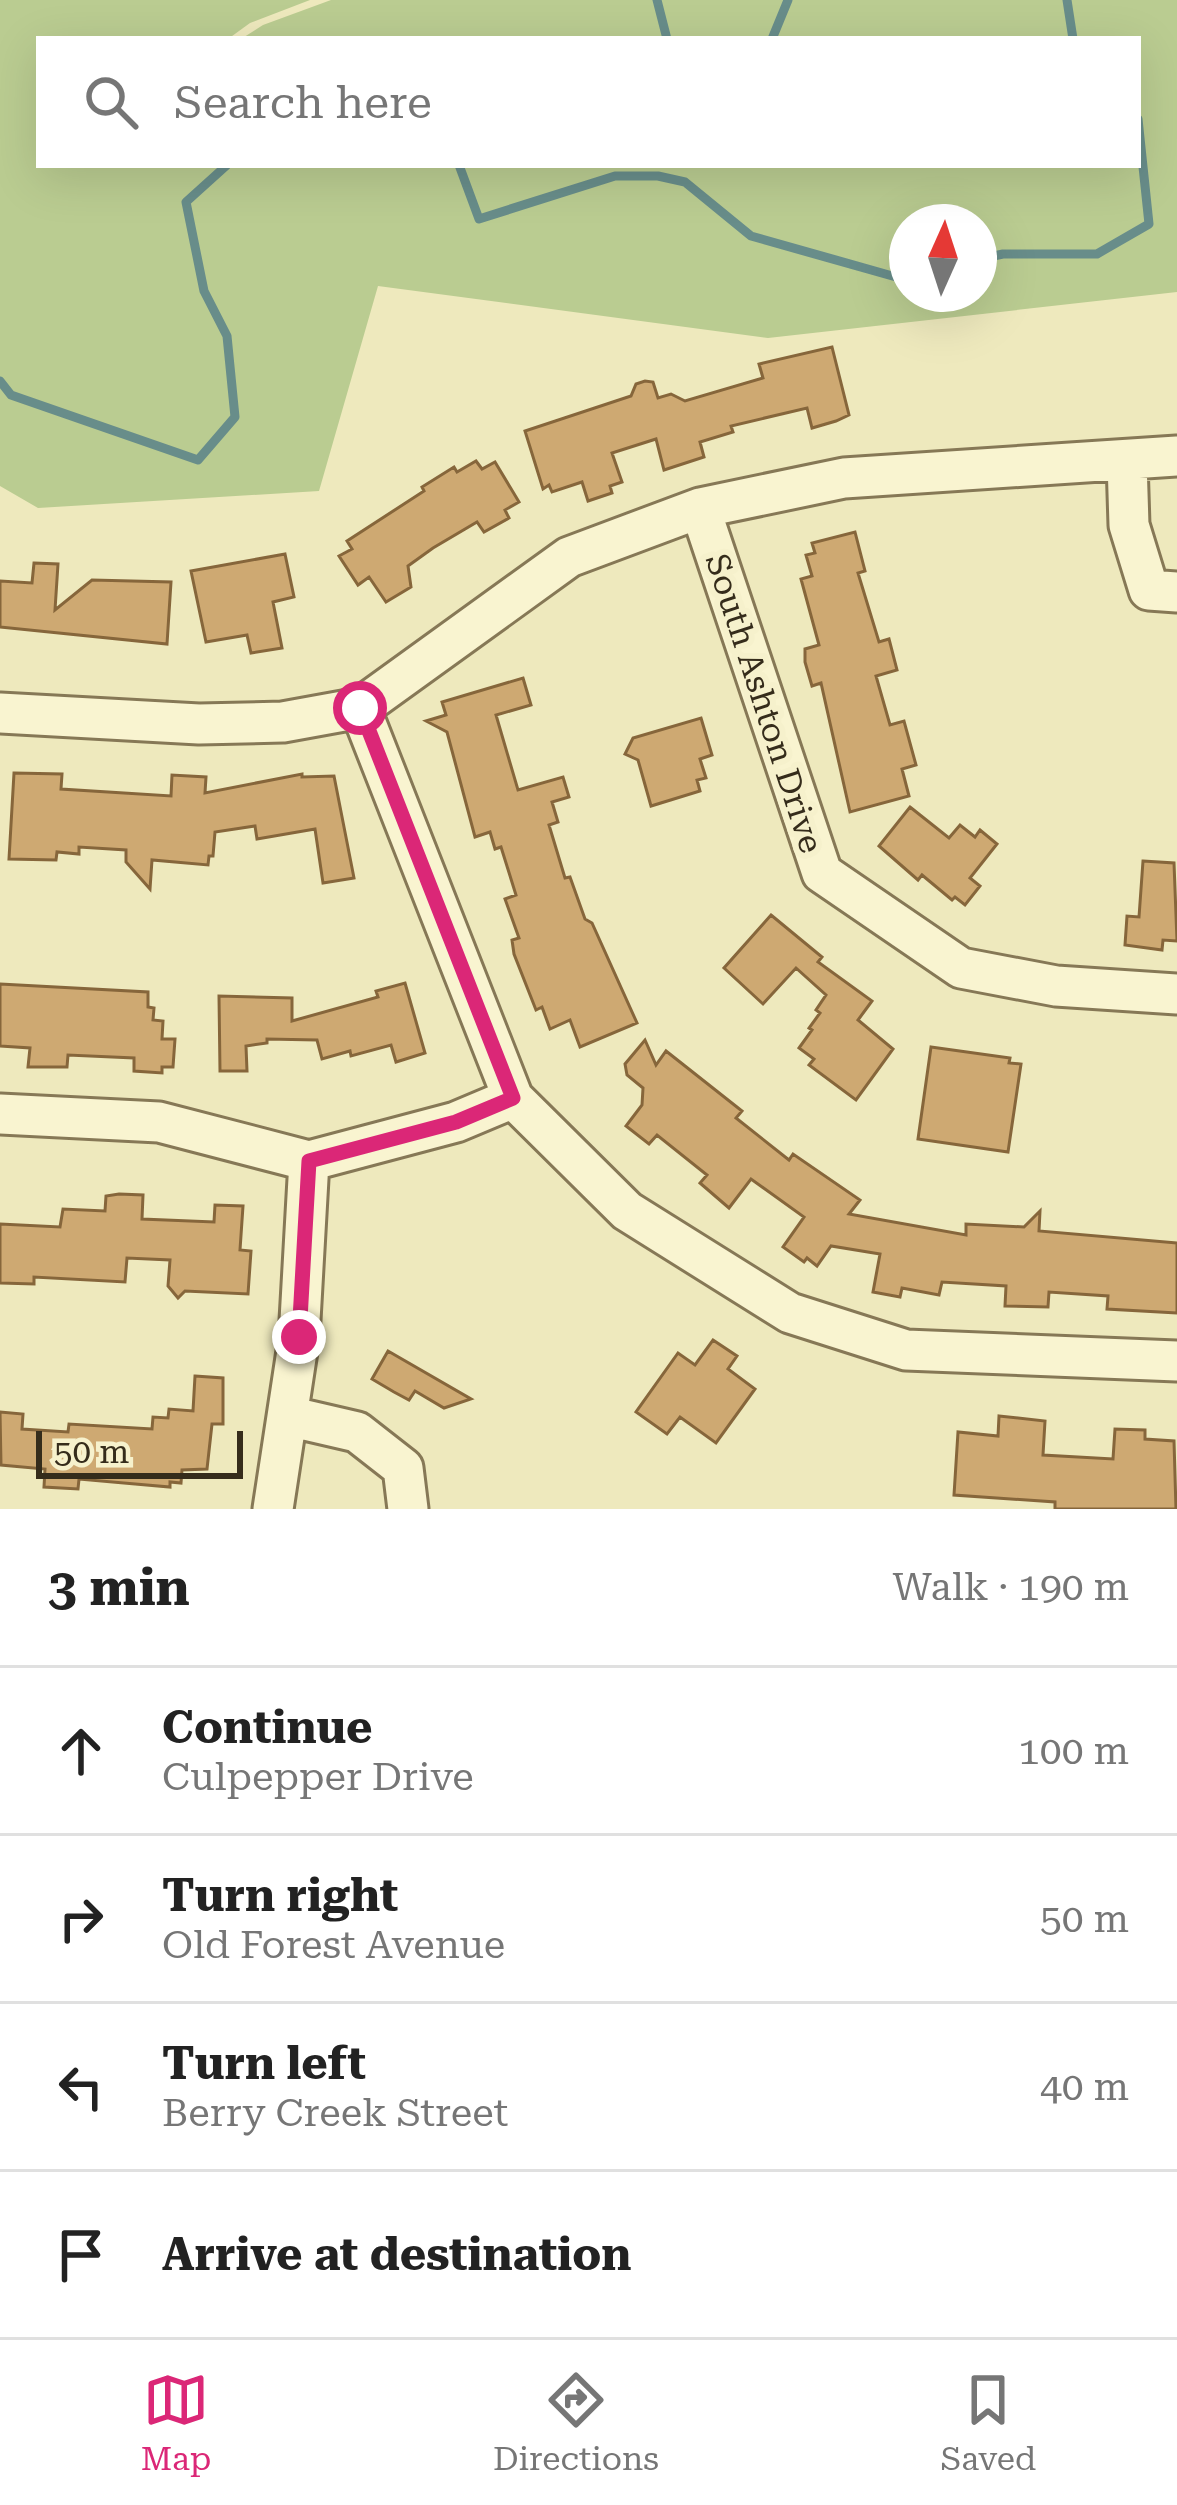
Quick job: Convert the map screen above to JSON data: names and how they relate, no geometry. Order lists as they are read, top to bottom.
{
  "streets": {
    "street": ["South Ashton Drive"]
  },
  "scale_bar": "50 m",
  "north": "top",
  "page": {
    "search": "Search here",
    "scale": "50 m",
    "heading": ["3 min", "Walk · 190 m"],
    "list": [
      ["Continue", "Culpepper Drive", "100 m"],
      ["Turn right", "Old Forest Avenue", "50 m"],
      ["Turn left", "Berry Creek Street", "40 m"],
      "Arrive at destination"
    ],
    "nav": ["Map", "Directions", "Saved"]
  }
}
